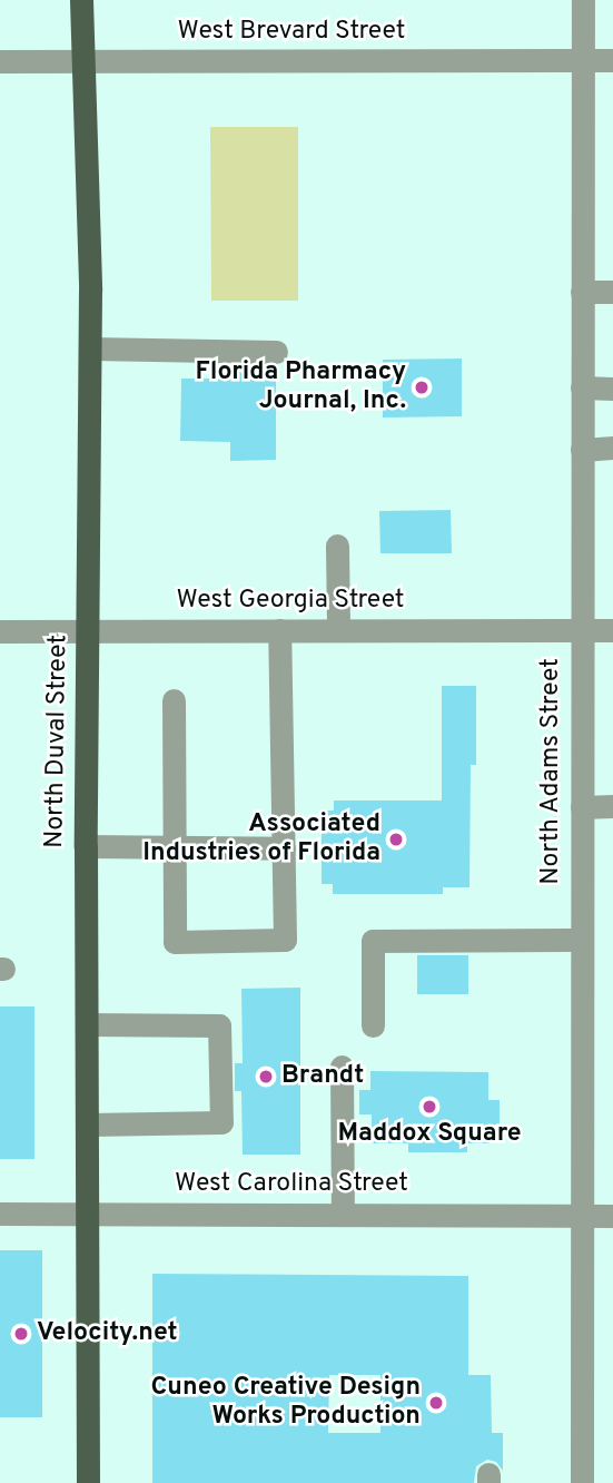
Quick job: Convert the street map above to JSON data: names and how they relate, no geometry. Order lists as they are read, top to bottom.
{
  "streets": {
    "main road": ["North Duval Street"],
    "street": [
      "West Brevard Street",
      "West Georgia Street",
      "North Adams Street",
      "West Carolina Street"
    ]
  },
  "crossings": [
    ["West Brevard Street", "North Duval Street"],
    ["West Brevard Street", "North Adams Street"],
    ["West Georgia Street", "North Duval Street"],
    ["West Georgia Street", "North Adams Street"],
    ["North Duval Street", "West Carolina Street"],
    ["North Adams Street", "West Carolina Street"]
  ],
  "places": [
    "Florida Pharmacy Journal, Inc.",
    "Associated Industries of Florida",
    "Brandt",
    "Maddox Square",
    "Velocity.net",
    "Cuneo Creative Design Works Production"
  ]
}
